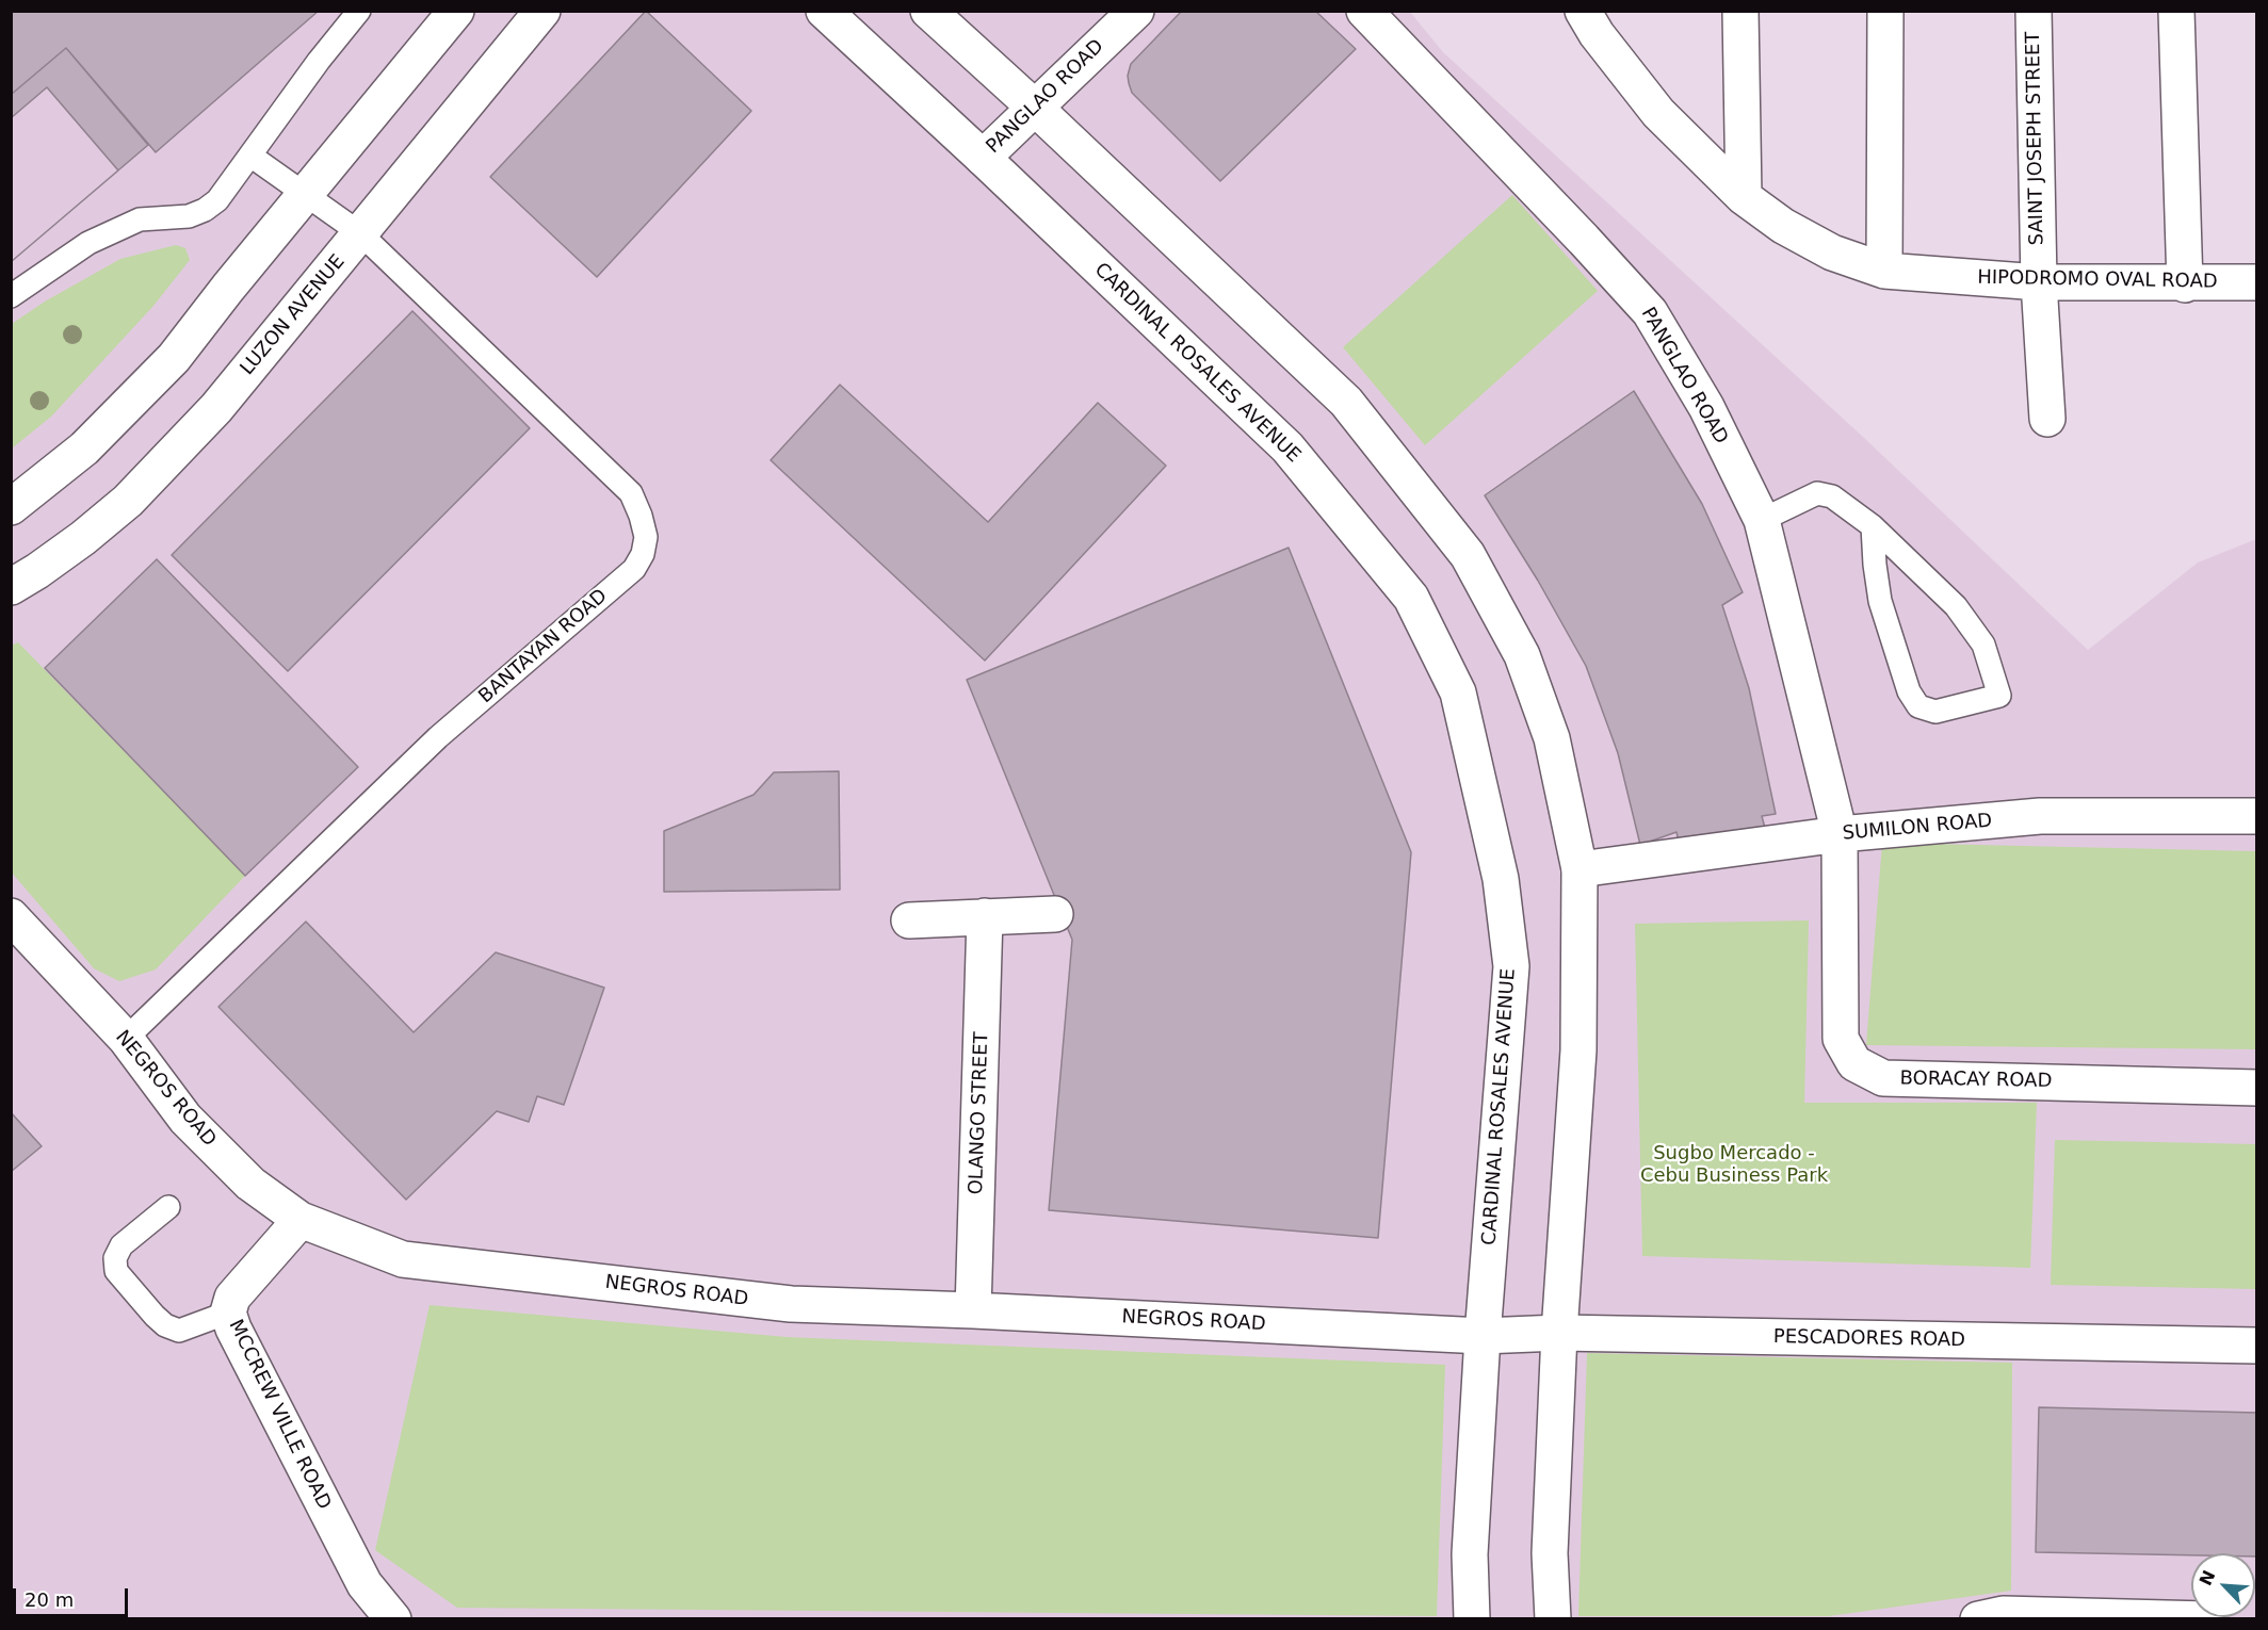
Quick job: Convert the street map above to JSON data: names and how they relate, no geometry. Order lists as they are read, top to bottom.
{
  "streets": {
    "street": [
      "PANGLAO ROAD",
      "SAINT JOSEPH STREET",
      "HIPODROMO OVAL ROAD",
      "LUZON AVENUE",
      "CARDINAL ROSALES AVENUE",
      "SUMILON ROAD",
      "BORACAY ROAD",
      "NEGROS ROAD",
      "OLANGO STREET",
      "PESCADORES ROAD",
      "MCCREW VILLE ROAD"
    ],
    "lane": ["BANTAYAN ROAD"]
  },
  "crossings": [
    ["PANGLAO ROAD", "CARDINAL ROSALES AVENUE"],
    ["PANGLAO ROAD", "SUMILON ROAD"],
    ["PANGLAO ROAD", "BORACAY ROAD"],
    ["SAINT JOSEPH STREET", "HIPODROMO OVAL ROAD"],
    ["LUZON AVENUE", "BANTAYAN ROAD"],
    ["CARDINAL ROSALES AVENUE", "NEGROS ROAD"],
    ["CARDINAL ROSALES AVENUE", "PESCADORES ROAD"],
    ["BANTAYAN ROAD", "NEGROS ROAD"],
    ["SUMILON ROAD", "BORACAY ROAD"],
    ["NEGROS ROAD", "OLANGO STREET"],
    ["NEGROS ROAD", "PESCADORES ROAD"],
    ["NEGROS ROAD", "MCCREW VILLE ROAD"]
  ],
  "parks": ["Sugbo Mercado - Cebu Business Park"],
  "scale_bar": "20 m",
  "north": "top left"
}
